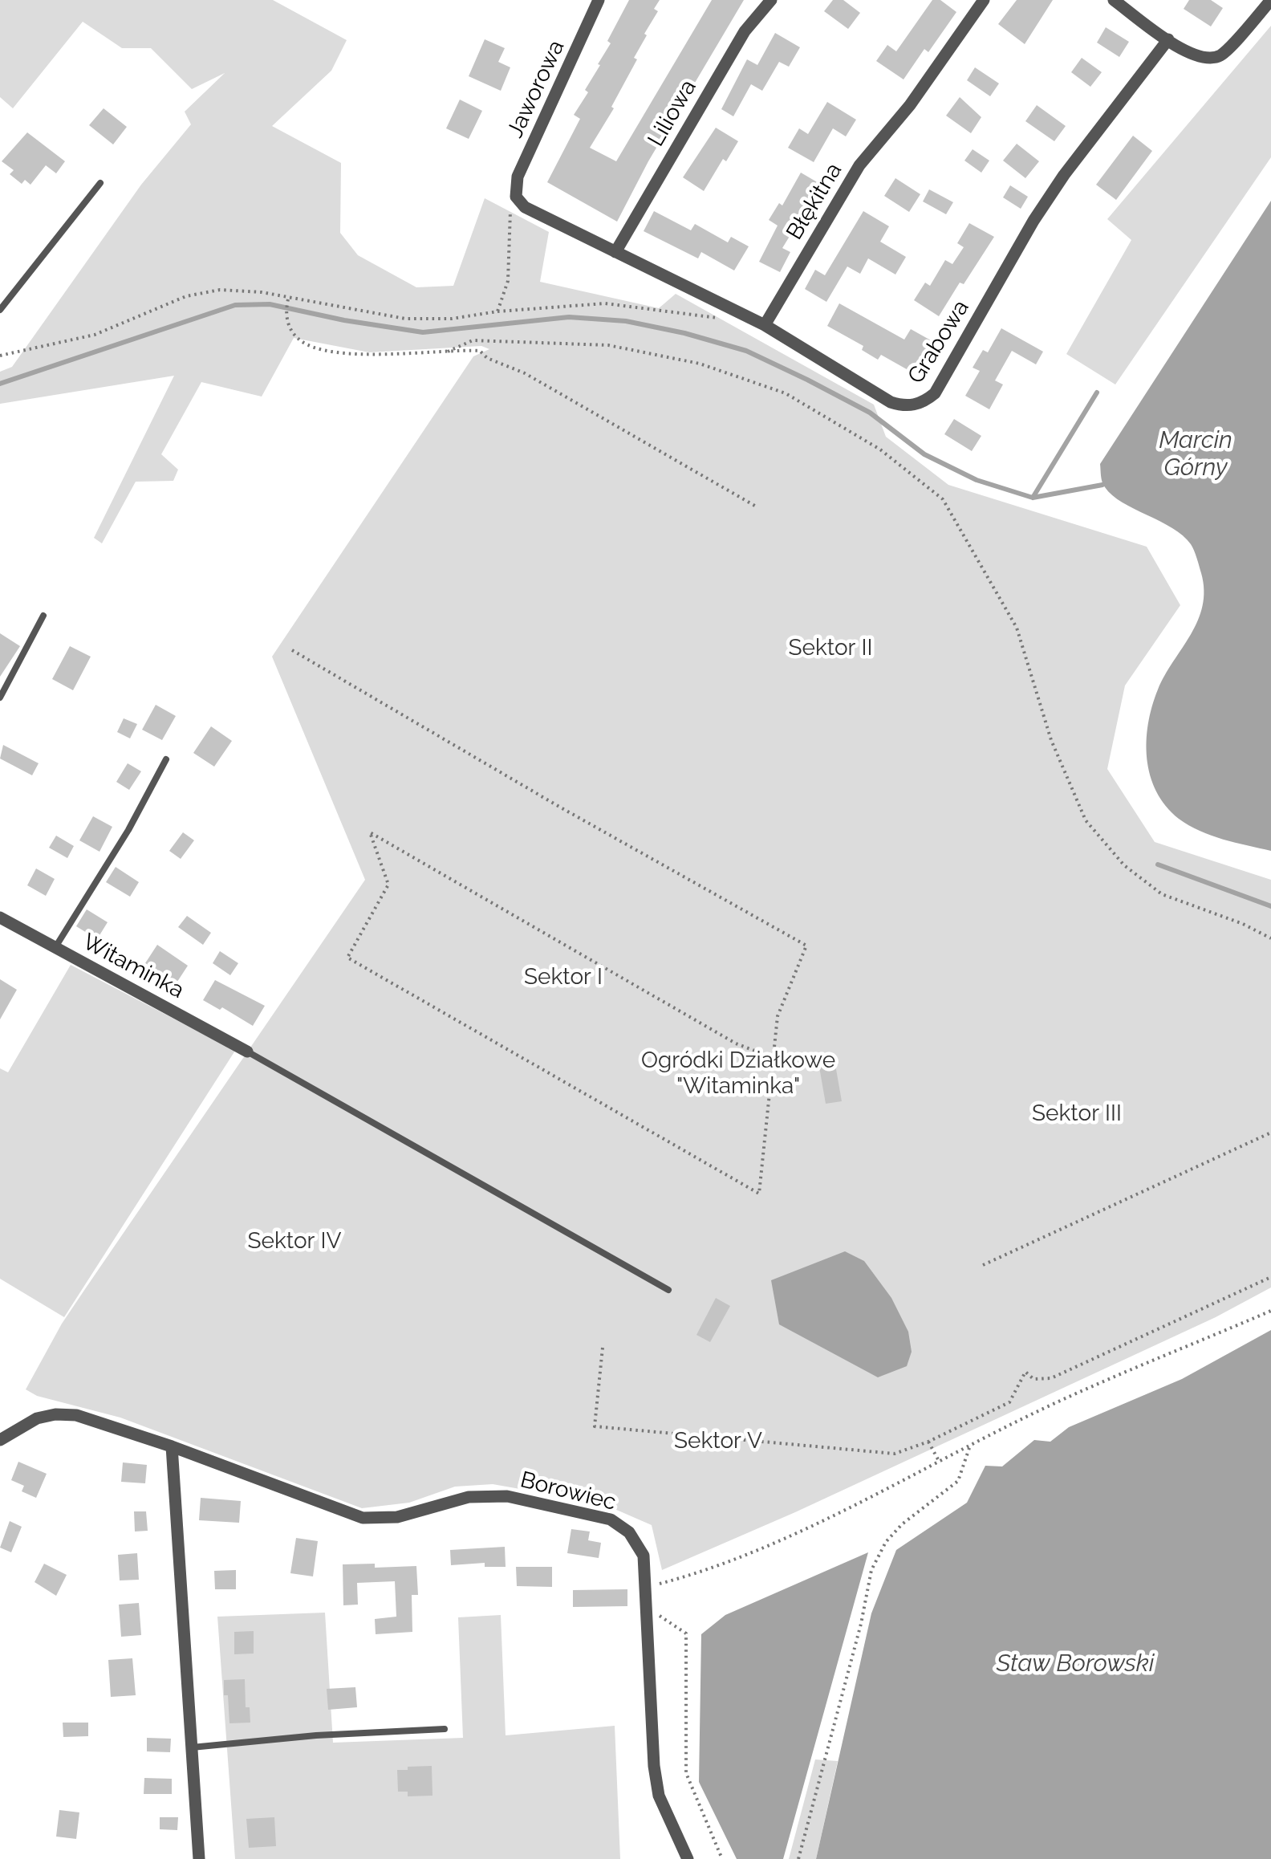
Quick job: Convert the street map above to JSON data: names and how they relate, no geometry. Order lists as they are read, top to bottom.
{
  "streets": {
    "street": [
      "Jaworowa",
      "Liliowa",
      "Błękitna",
      "Grabowa",
      "Witaminka",
      "Borowiec"
    ]
  },
  "crossings": [
    ["Jaworowa", "Grabowa"],
    ["Liliowa", "Grabowa"],
    ["Błękitna", "Grabowa"]
  ],
  "water": ["Marcin Górny", "Staw Borowski"],
  "parks": [
    "Sektor II",
    "Sektor I",
    "Ogródki Działkowe \"Witaminka\"",
    "Sektor III",
    "Sektor IV",
    "Sektor V"
  ]
}
